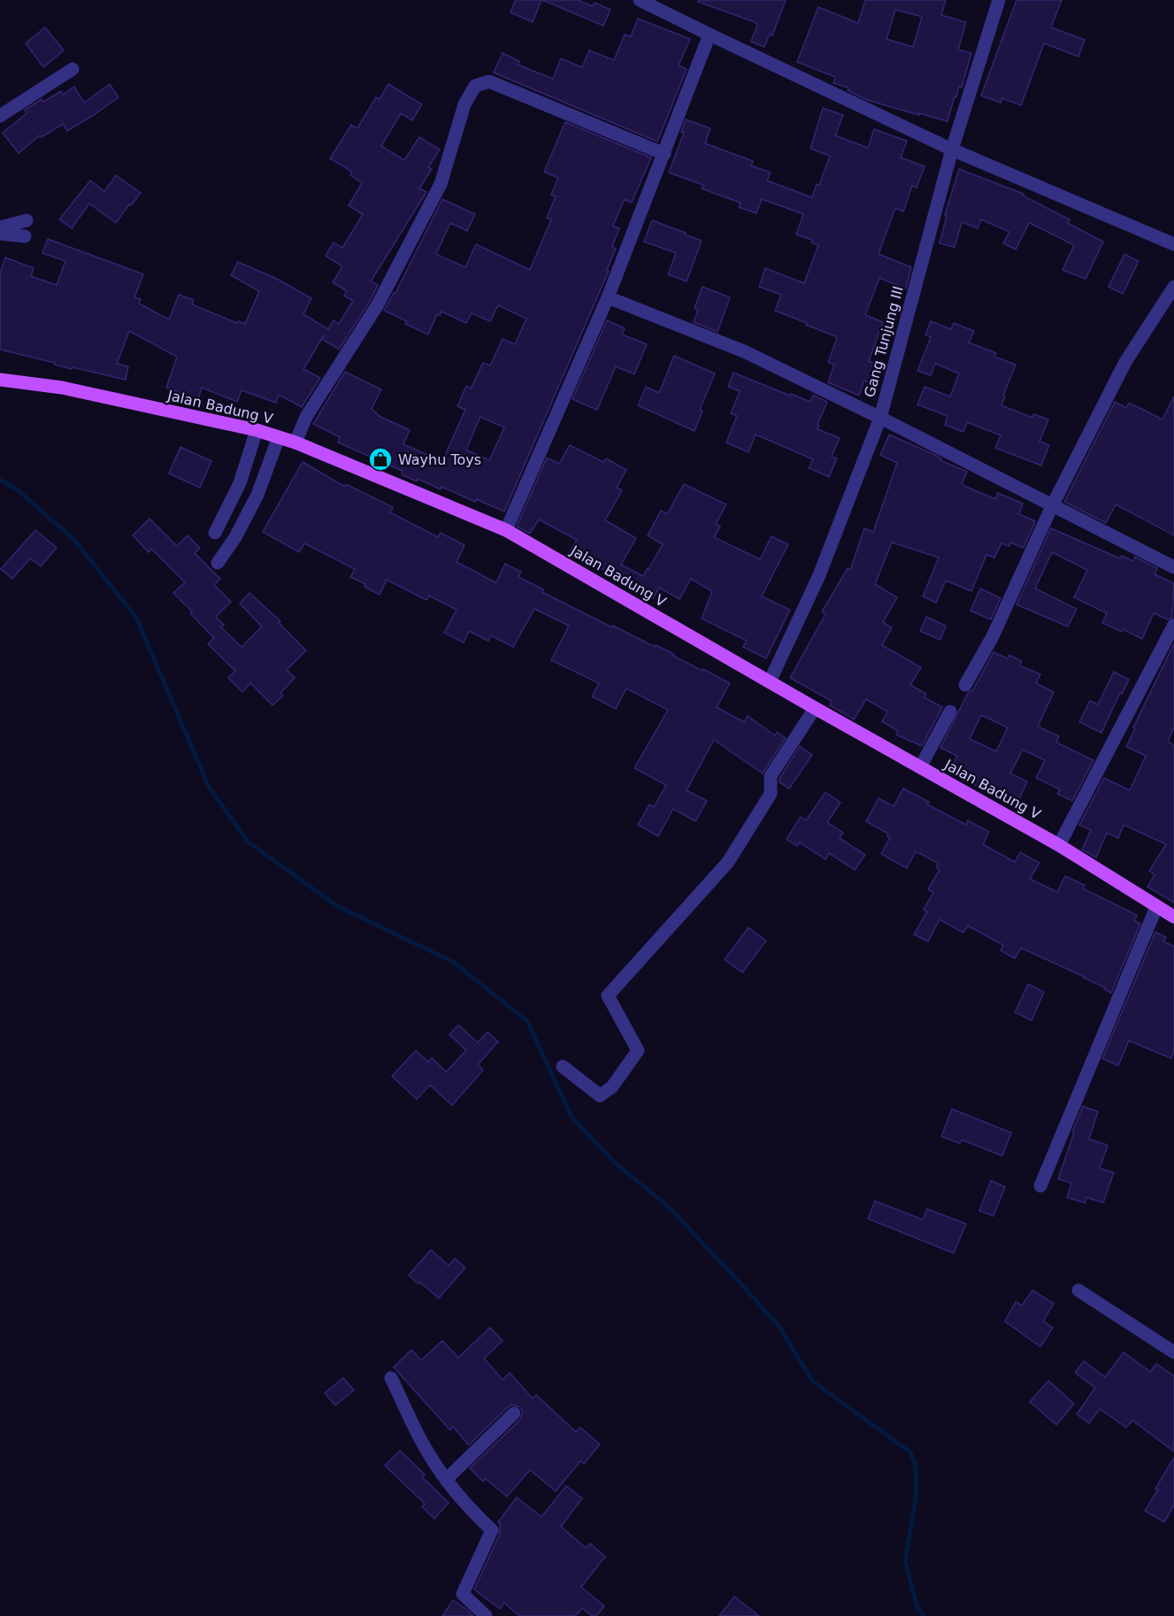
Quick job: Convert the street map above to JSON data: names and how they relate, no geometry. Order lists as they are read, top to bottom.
{
  "streets": {
    "main road": ["Jalan Badung V"],
    "street": ["Gang Tunjung III"]
  },
  "crossings": [
    ["Gang Tunjung III", "Jalan Badung V"]
  ],
  "places": {
    "shop": ["Wayhu Toys"]
  }
}
